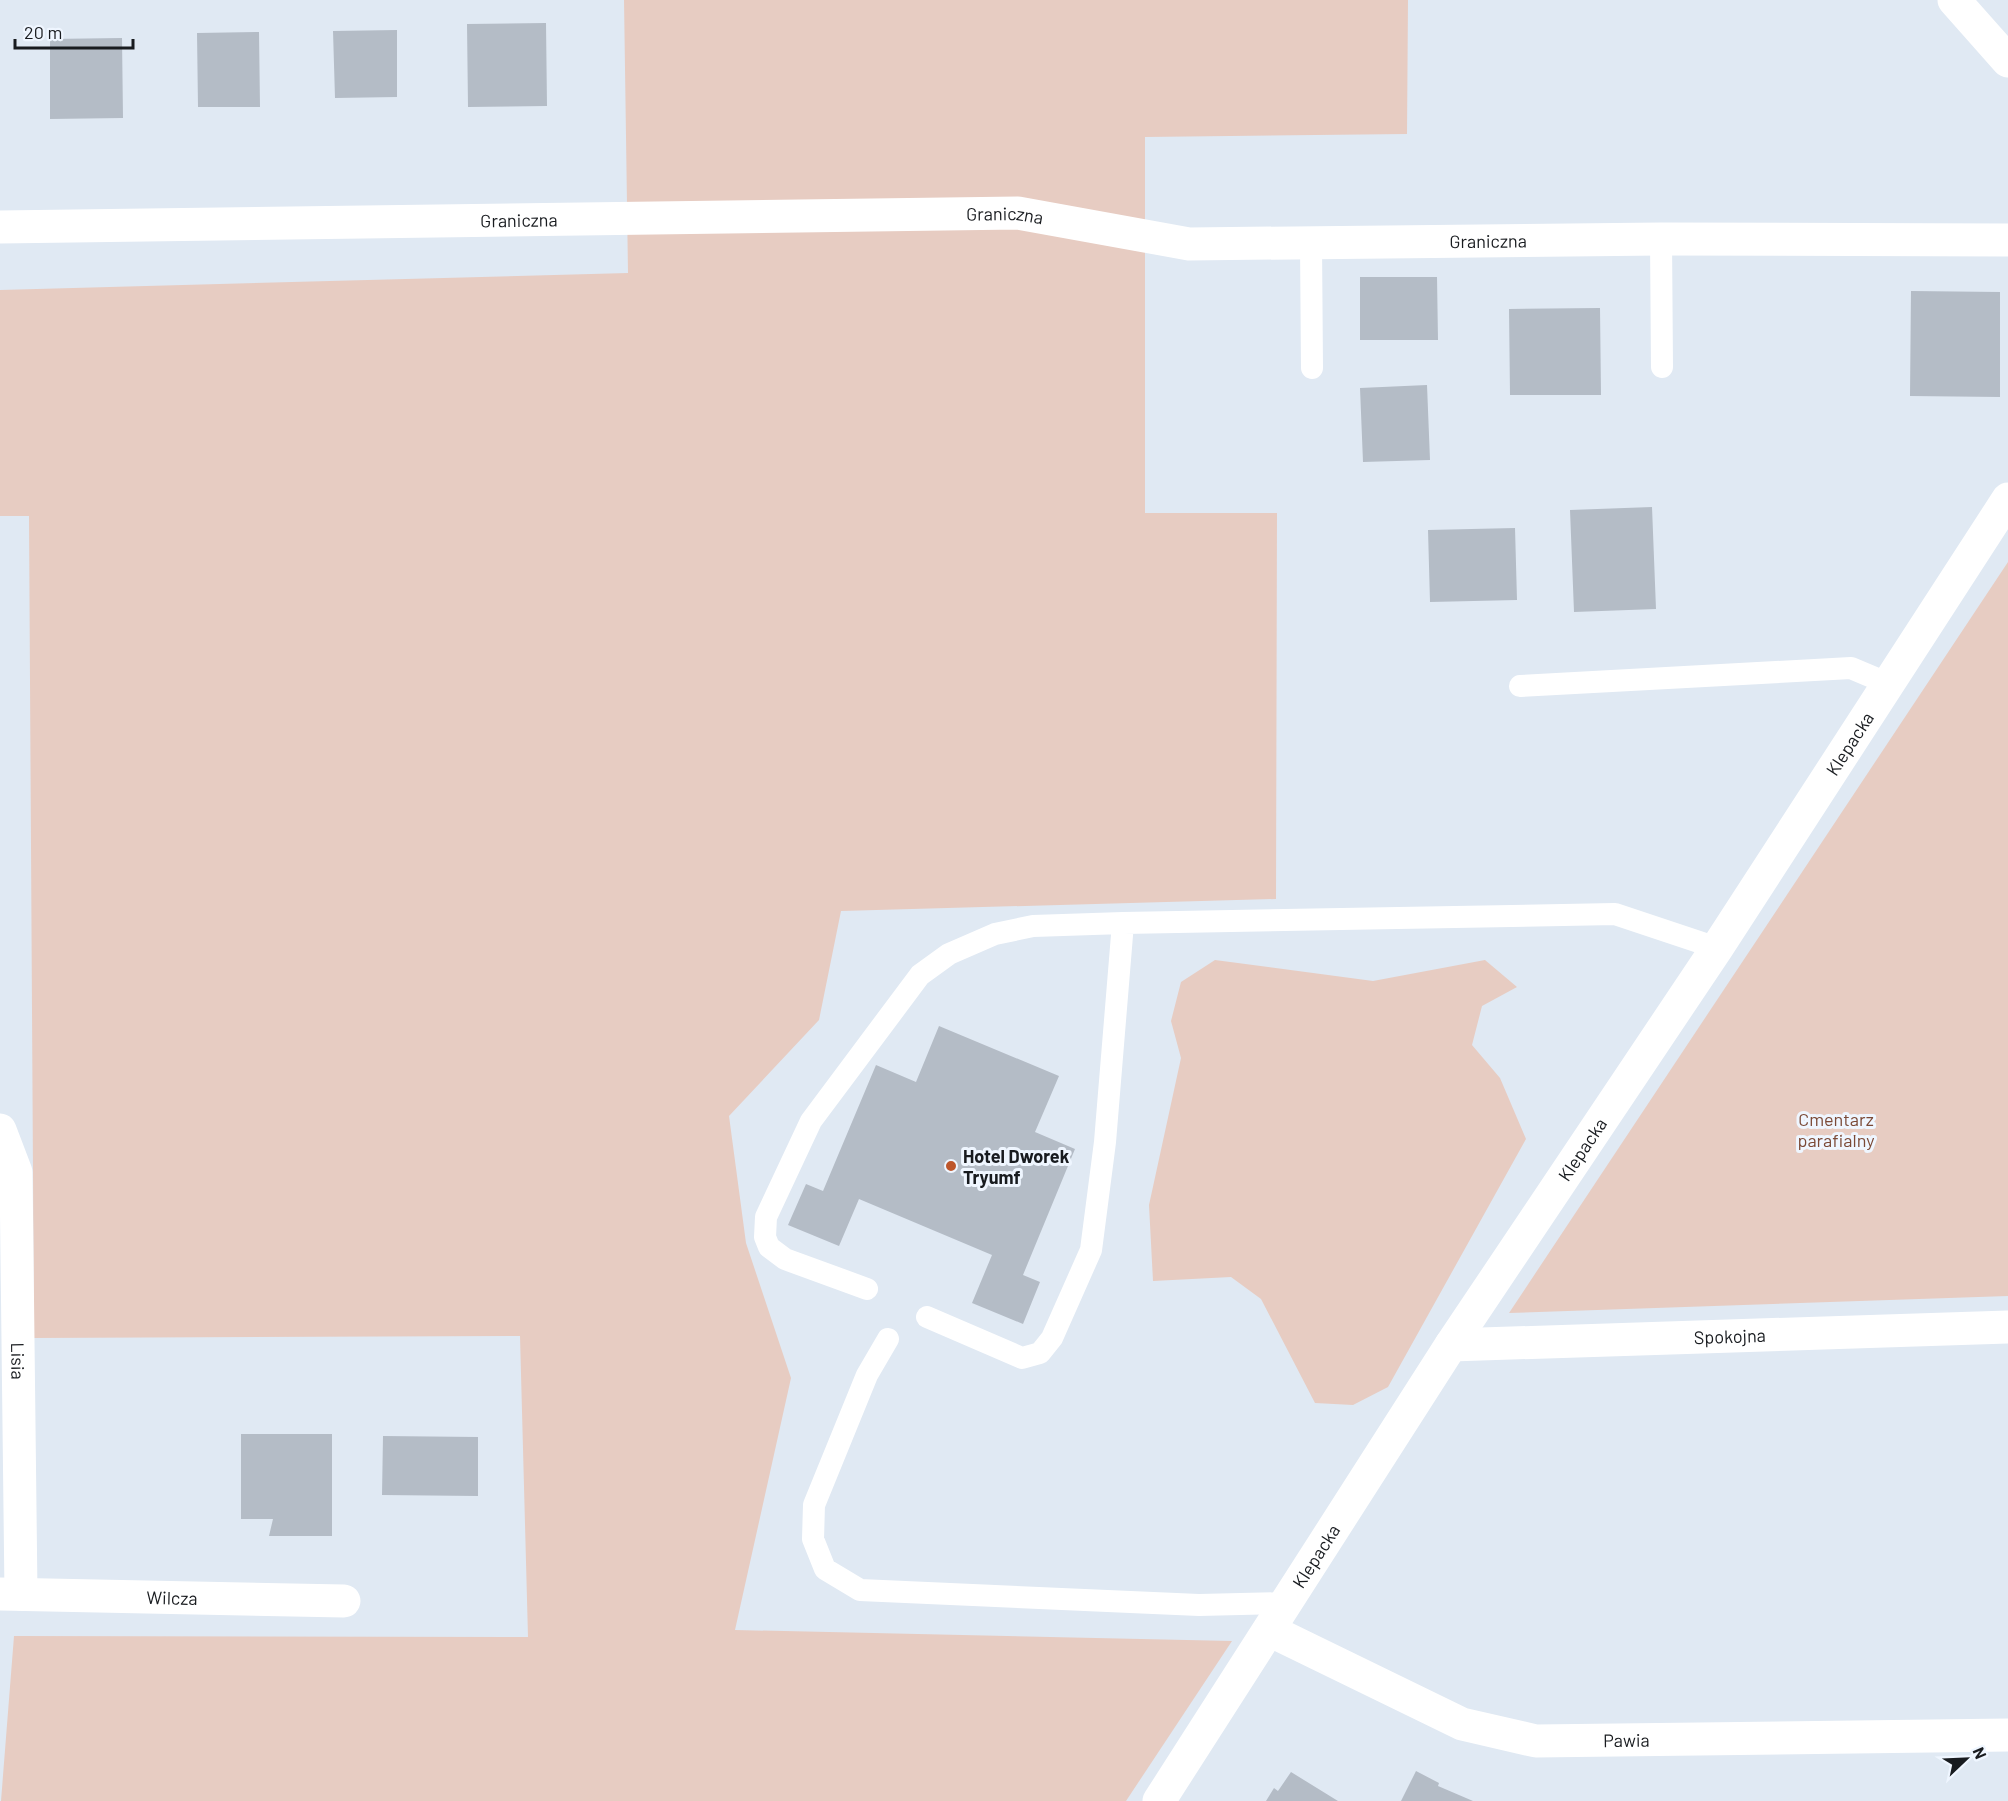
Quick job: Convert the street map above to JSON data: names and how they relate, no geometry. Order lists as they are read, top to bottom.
{
  "streets": {
    "street": [
      "Graniczna",
      "Klepacka",
      "Spokojna",
      "Lisia",
      "Wilcza",
      "Pawia"
    ]
  },
  "crossings": [
    ["Klepacka", "Spokojna"],
    ["Klepacka", "Pawia"],
    ["Lisia", "Wilcza"]
  ],
  "parks": ["Cmentarz parafialny"],
  "places": ["Hotel Dworek Tryumf"],
  "scale_bar": "20 m",
  "north": "top right"
}
